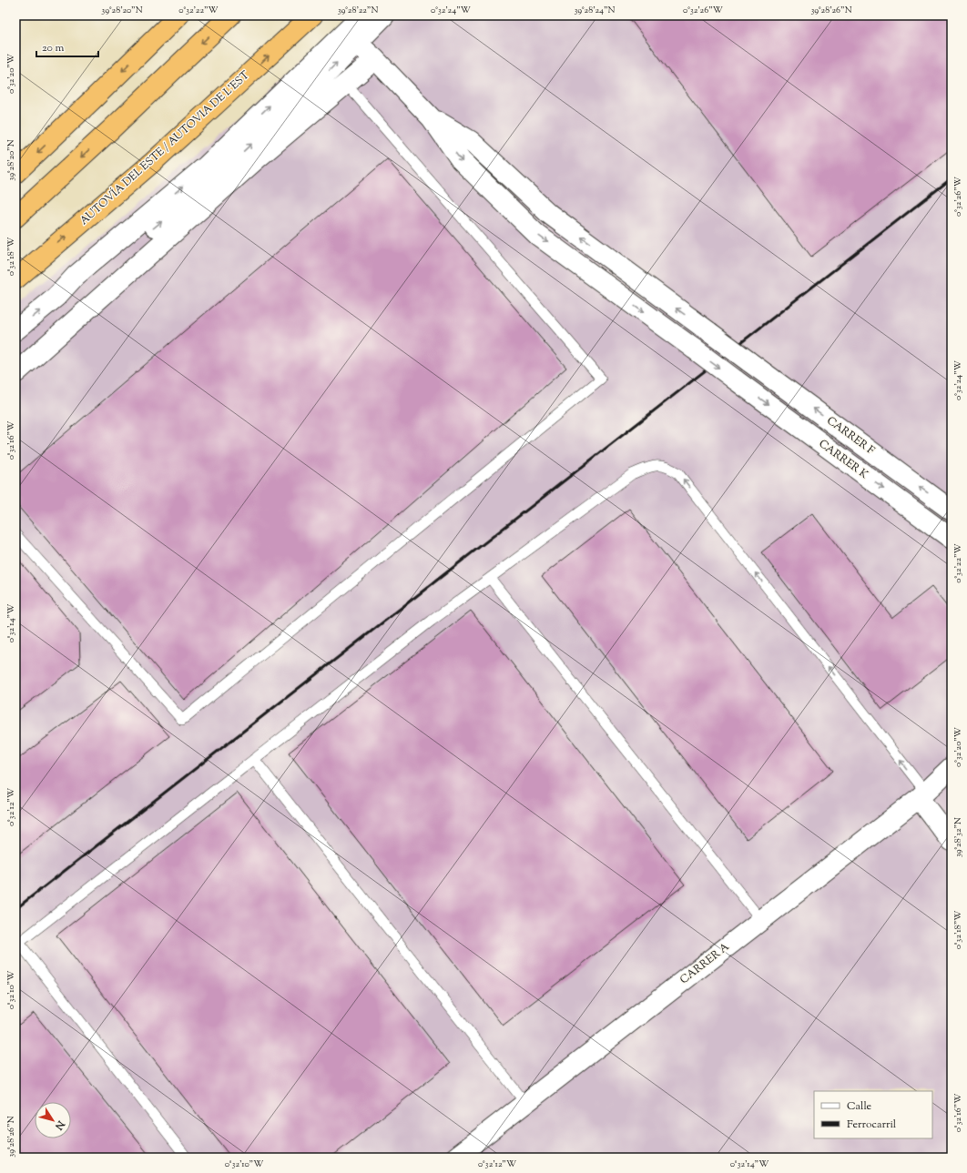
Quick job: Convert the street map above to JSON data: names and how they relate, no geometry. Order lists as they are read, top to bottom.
{
  "streets": {
    "highway": ["AUTOVÍA DEL ESTE / AUTOVIA DE L'EST"],
    "street": ["CARRER F", "CARRER K", "CARRER A"]
  },
  "crossings": [
    ["CARRER F", "CARRER K"]
  ],
  "one_way": ["CARRER F", "CARRER K"],
  "legend": ["Calle", "Ferrocarril"],
  "scale_bar": "20 m",
  "north": "bottom right",
  "coordinates": [
    "39°28'20\"N",
    "0°32'22\"W",
    "39°28'22\"N",
    "0°32'24\"W",
    "39°28'24\"N",
    "0°32'26\"W",
    "39°28'26\"N",
    "0°32'20\"W",
    "0°32'18\"W",
    "0°32'16\"W",
    "0°32'14\"W",
    "0°32'12\"W",
    "39°28'32\"N",
    "0°32'10\"W"
  ]
}
